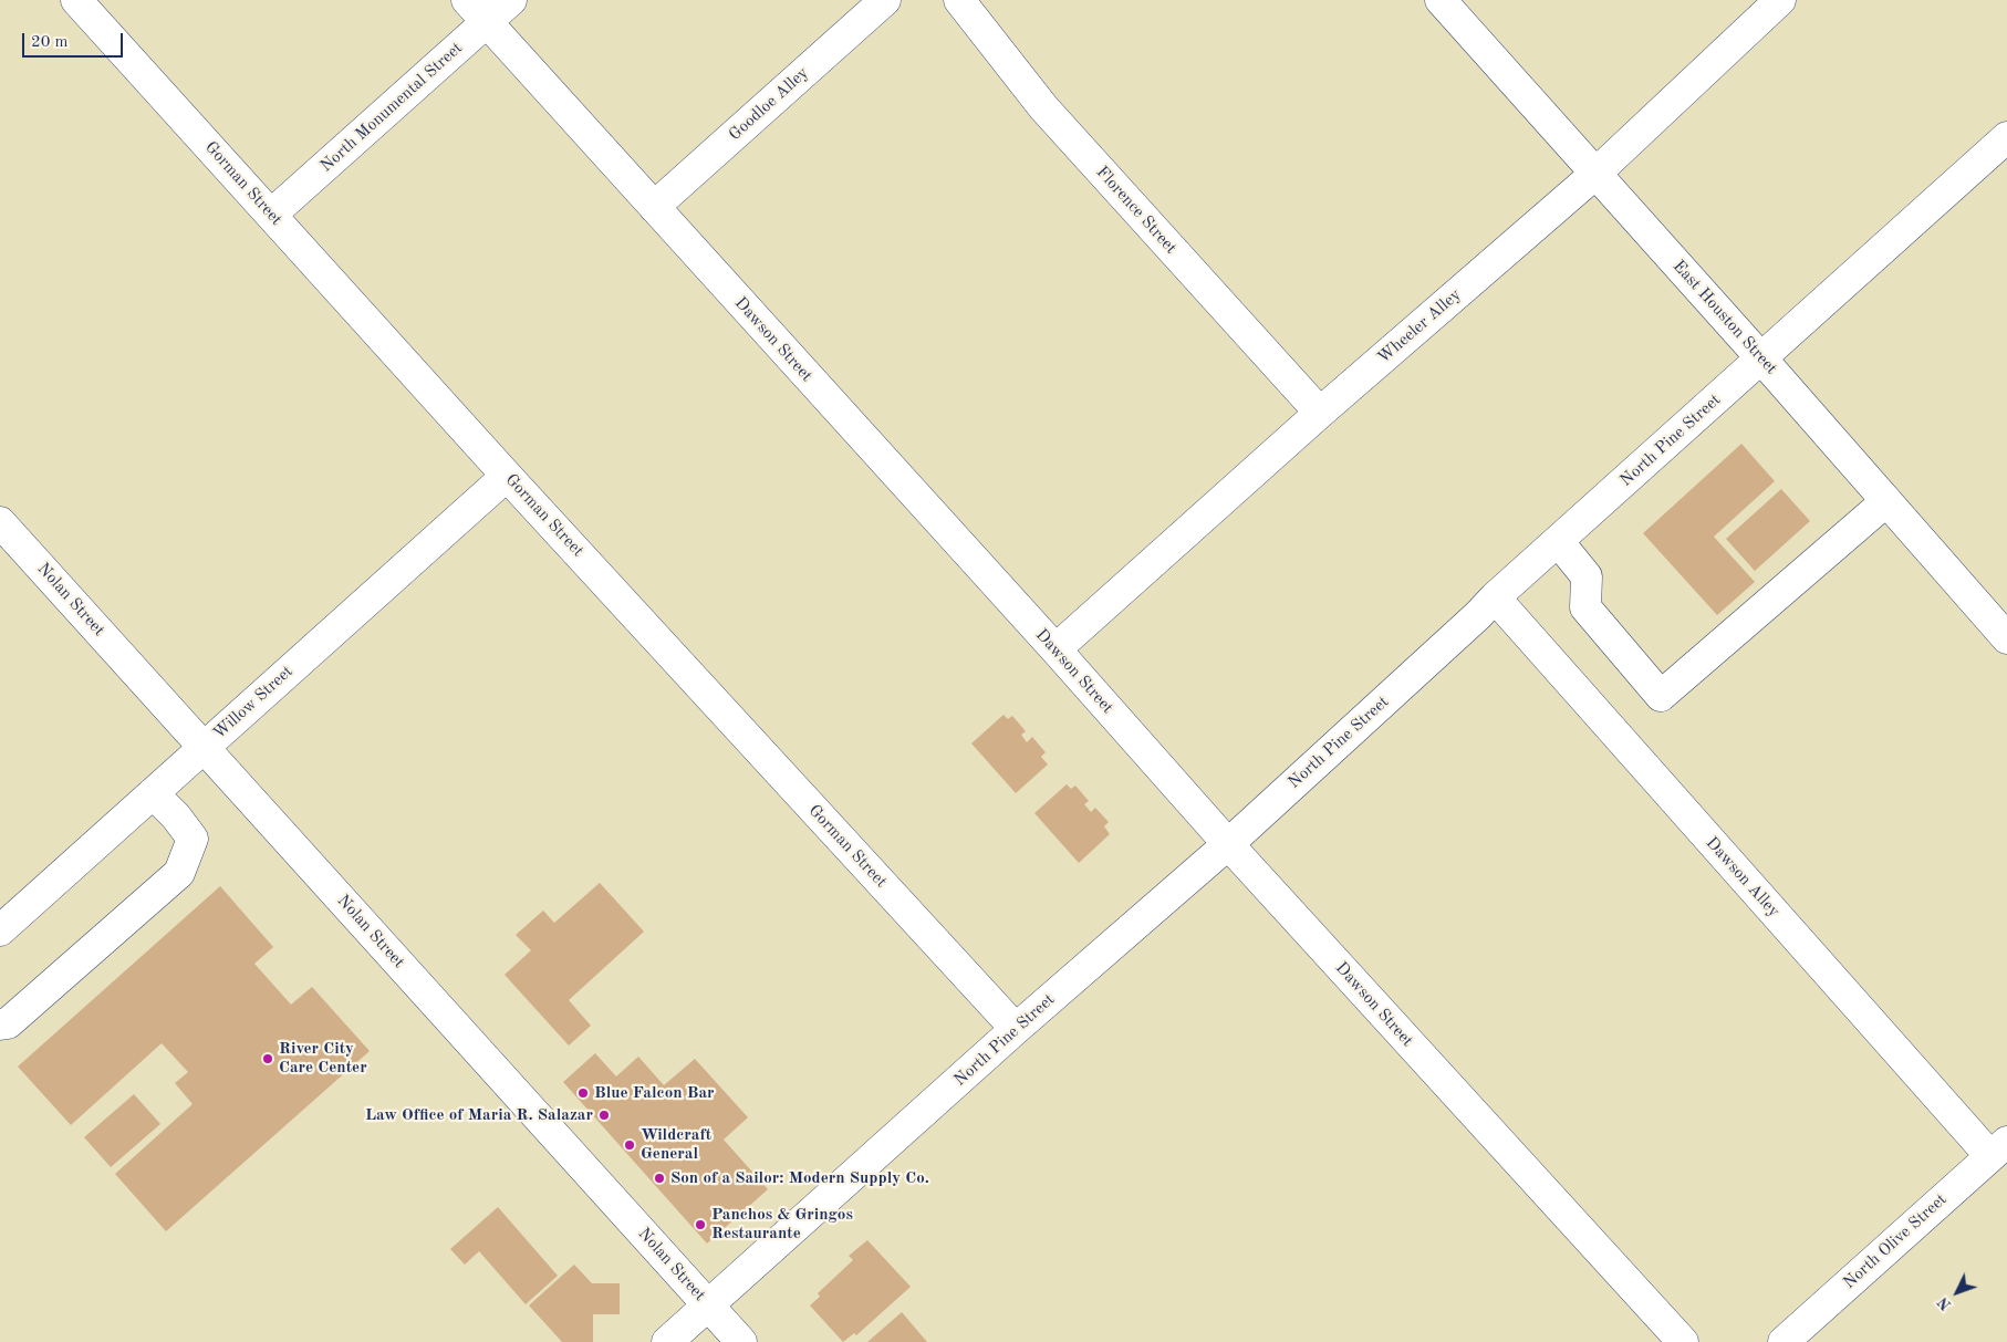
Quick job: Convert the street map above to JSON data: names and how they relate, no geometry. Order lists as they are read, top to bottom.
{
  "streets": {
    "street": [
      "Goodloe Alley",
      "North Monumental Street",
      "Gorman Street",
      "Florence Street",
      "East Houston Street",
      "Wheeler Alley",
      "Dawson Street",
      "North Pine Street",
      "Nolan Street",
      "Willow Street",
      "Dawson Alley",
      "North Olive Street"
    ]
  },
  "crossings": [
    ["Goodloe Alley", "Dawson Street"],
    ["North Monumental Street", "Gorman Street"],
    ["North Monumental Street", "Dawson Street"],
    ["Gorman Street", "North Pine Street"],
    ["Gorman Street", "Willow Street"],
    ["Florence Street", "Wheeler Alley"],
    ["East Houston Street", "Wheeler Alley"],
    ["East Houston Street", "North Pine Street"],
    ["Wheeler Alley", "Dawson Street"],
    ["Dawson Street", "North Pine Street"],
    ["North Pine Street", "Nolan Street"],
    ["North Pine Street", "Dawson Alley"],
    ["Nolan Street", "Willow Street"],
    ["Dawson Alley", "North Olive Street"]
  ],
  "places": [
    "River City Care Center",
    "Blue Falcon Bar",
    "Law Office of Maria R. Salazar",
    "Wildcraft General",
    "Son of a Sailor: Modern Supply Co.",
    "Panchos & Gringos Restaurante"
  ],
  "scale_bar": "20 m",
  "north": "bottom left"
}
